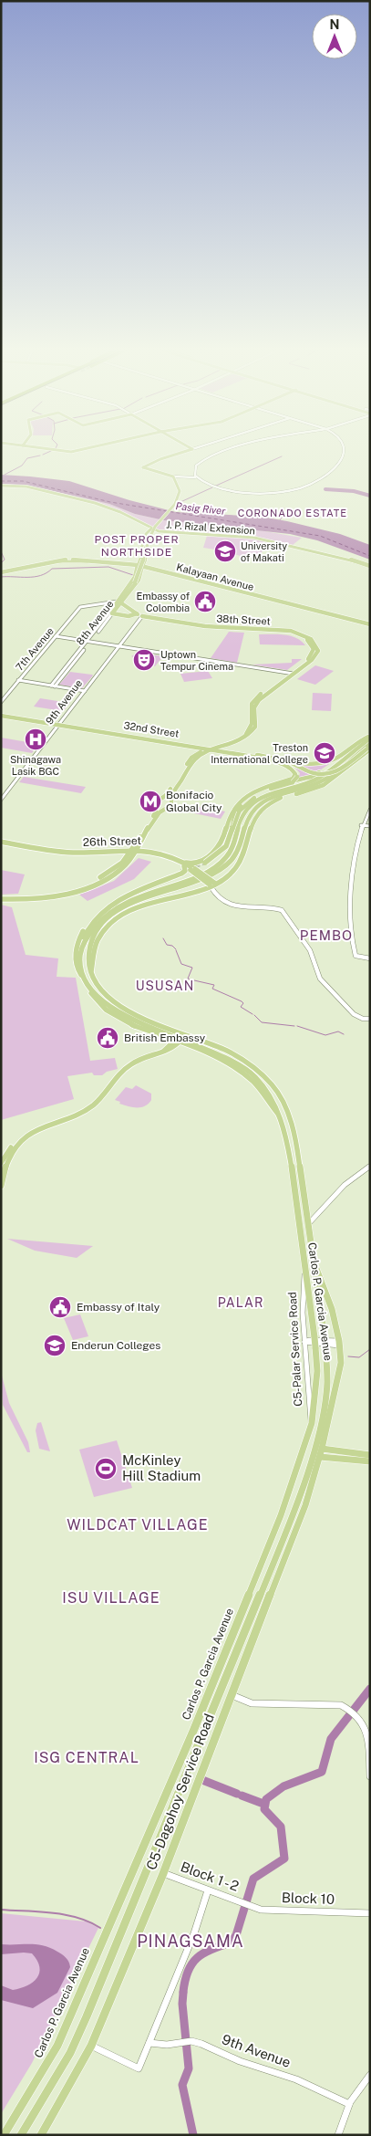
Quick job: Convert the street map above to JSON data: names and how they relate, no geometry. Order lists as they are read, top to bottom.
{
  "streets": {
    "main road": [
      "J. P. Rizal Extension",
      "Kalayaan Avenue",
      "38th Street",
      "8th Avenue",
      "32nd Street",
      "26th Street",
      "Carlos P. Garcia Avenue",
      "C5-Dagohoy Service Road"
    ],
    "street": [
      "7th Avenue",
      "9th Avenue",
      "C5-Palar Service Road",
      "Block 1 - 2",
      "Block 10"
    ]
  },
  "crossings": [
    ["Kalayaan Avenue", "8th Avenue"],
    ["38th Street", "8th Avenue"],
    ["38th Street", "7th Avenue"],
    ["38th Street", "9th Avenue"],
    ["8th Avenue", "7th Avenue"],
    ["9th Avenue", "32nd Street"],
    ["Carlos P. Garcia Avenue", "C5-Palar Service Road"],
    ["C5-Dagohoy Service Road", "Block 1 - 2"],
    ["Block 1 - 2", "Block 10"]
  ],
  "districts": [
    "CORONADO ESTATE",
    "POST PROPER NORTHSIDE",
    "PEMBO",
    "USUSAN",
    "PALAR",
    "WILDCAT VILLAGE",
    "ISU VILLAGE",
    "ISG CENTRAL",
    "PINAGSAMA"
  ],
  "water": ["Pasig River"],
  "places": {
    "school or university": ["University of Makati", "Treston International College", "Enderun Colleges"],
    "public building": ["Embassy of Colombia", "British Embassy", "Embassy of Italy"],
    "theatre": ["Uptown Tempur Cinema"],
    "hospital": ["Shinagawa Lasik BGC"],
    "metro station": ["Bonifacio Global City"],
    "sports": ["McKinley Hill Stadium"]
  },
  "north": "top"
}
